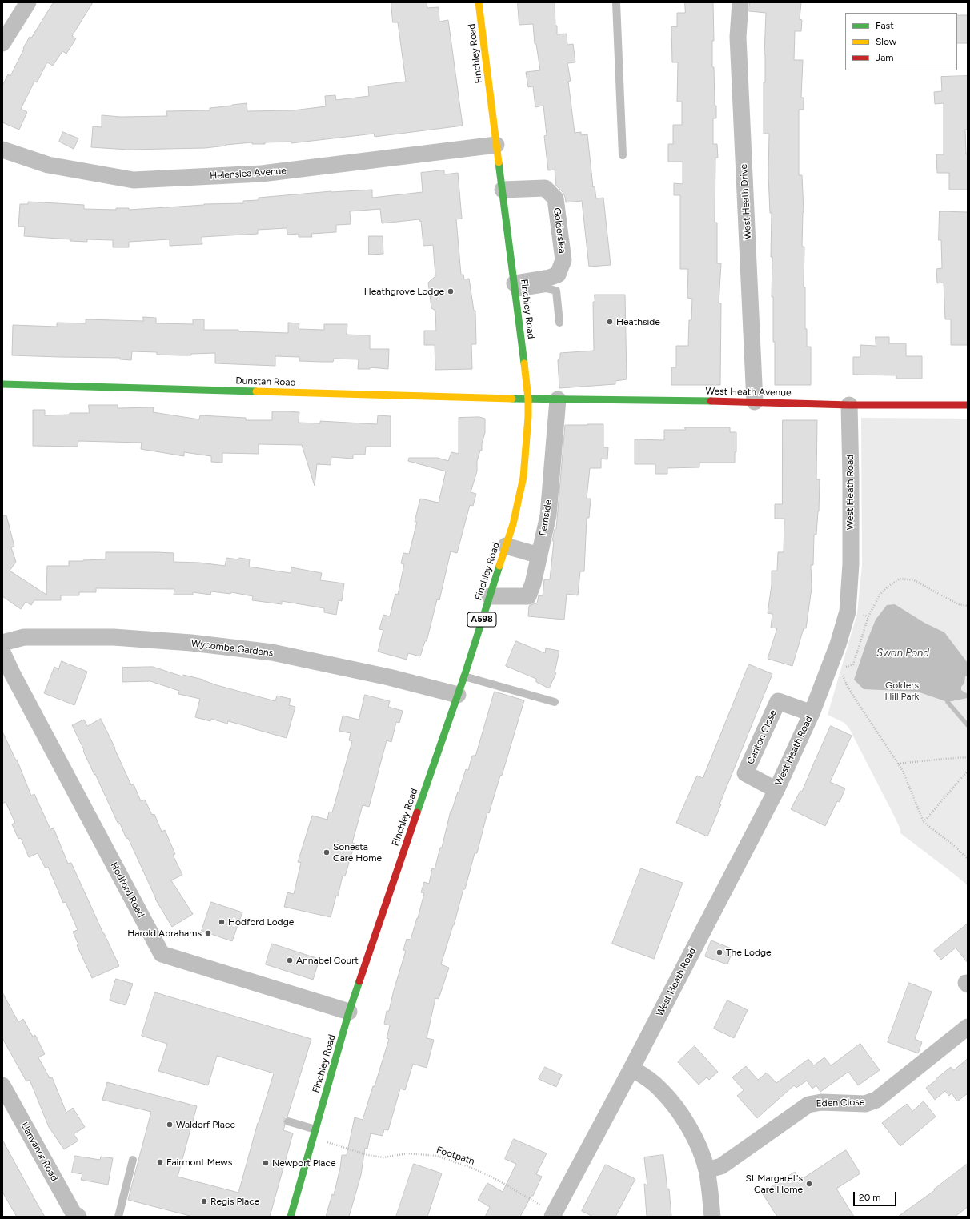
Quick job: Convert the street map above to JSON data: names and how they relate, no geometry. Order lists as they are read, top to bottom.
{
  "streets": {
    "main road": [
      "Finchley Road",
      "Dunstan Road",
      "West Heath Avenue",
      "A598"
    ],
    "street": [
      "Helenslea Avenue",
      "West Heath Drive",
      "Golderslea",
      "West Heath Road",
      "Fernside",
      "Wycombe Gardens",
      "Carlton Close",
      "Hodford Road",
      "Eden Close",
      "Llanvanor Road"
    ],
    "path": ["Footpath"]
  },
  "crossings": [
    ["Finchley Road", "Helenslea Avenue"],
    ["Finchley Road", "Golderslea"],
    ["Finchley Road", "Dunstan Road"],
    ["Finchley Road", "West Heath Avenue"],
    ["Finchley Road", "Fernside"],
    ["Finchley Road", "Wycombe Gardens"],
    ["Finchley Road", "Hodford Road"],
    ["West Heath Drive", "West Heath Avenue"],
    ["Dunstan Road", "West Heath Avenue"],
    ["West Heath Avenue", "West Heath Road"],
    ["West Heath Avenue", "Fernside"],
    ["West Heath Road", "Carlton Close"],
    ["West Heath Road", "Footpath"]
  ],
  "water": ["Swan Pond"],
  "parks": ["Golders Hill Park"],
  "places": [
    "Heathgrove Lodge",
    "Heathside",
    "Sonesta Care Home",
    "Hodford Lodge",
    "Harold Abrahams",
    "The Lodge",
    "Annabel Court",
    "Waldorf Place",
    "Fairmont Mews",
    "Newport Place",
    "St Margaret's Care Home",
    "Regis Place"
  ],
  "legend": ["Fast", "Slow", "Jam"],
  "scale_bar": "20 m"
}
